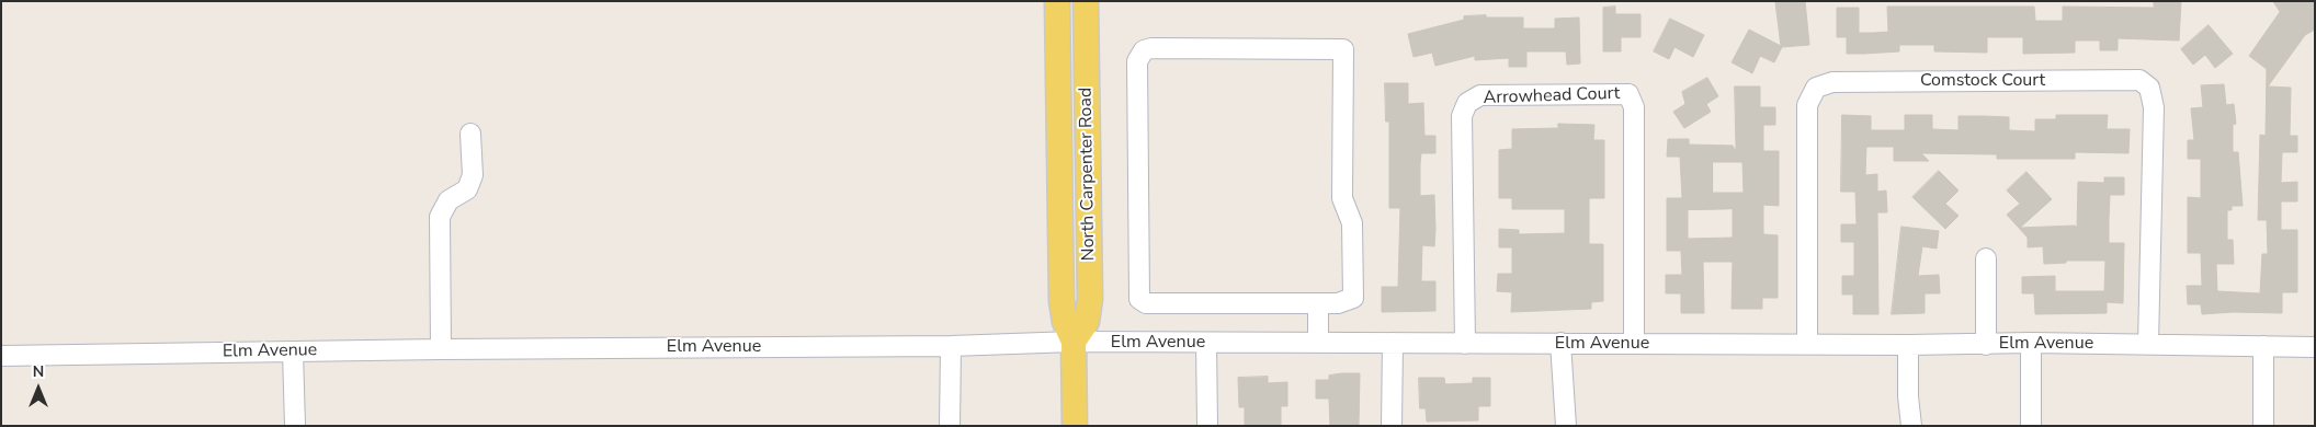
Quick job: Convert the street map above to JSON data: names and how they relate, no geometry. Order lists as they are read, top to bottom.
{
  "streets": {
    "main road": ["North Carpenter Road"],
    "street": ["Comstock Court", "Arrowhead Court", "Elm Avenue"]
  },
  "crossings": [
    ["Comstock Court", "Elm Avenue"],
    ["Arrowhead Court", "Elm Avenue"],
    ["North Carpenter Road", "Elm Avenue"]
  ],
  "north": "top"
}
